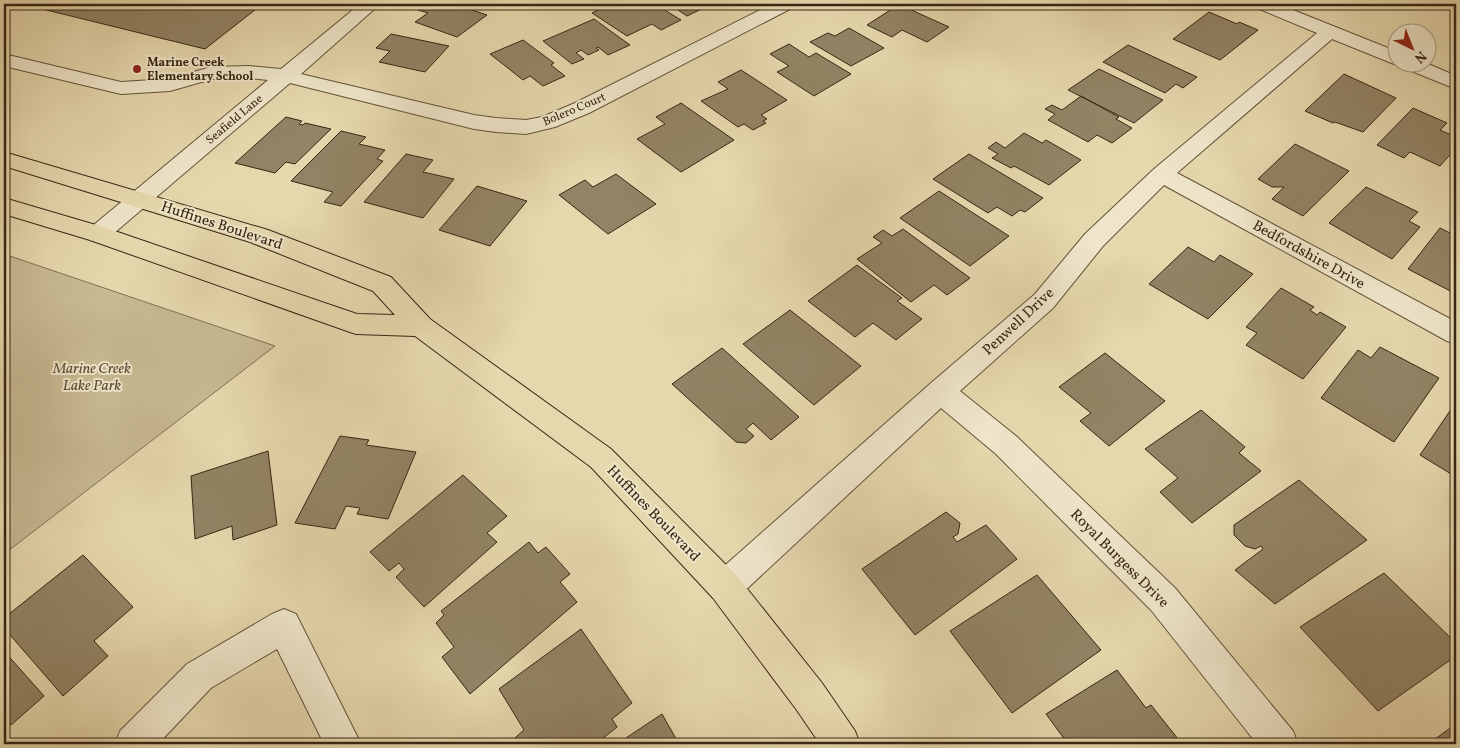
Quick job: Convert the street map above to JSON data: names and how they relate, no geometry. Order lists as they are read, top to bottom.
{
  "streets": {
    "main road": ["Huffines Boulevard"],
    "street": [
      "Bolero Court",
      "Seafield Lane",
      "Bedfordshire Drive",
      "Penwell Drive",
      "Royal Burgess Drive"
    ]
  },
  "crossings": [
    ["Bolero Court", "Seafield Lane"],
    ["Seafield Lane", "Huffines Boulevard"],
    ["Huffines Boulevard", "Penwell Drive"],
    ["Bedfordshire Drive", "Penwell Drive"],
    ["Penwell Drive", "Royal Burgess Drive"]
  ],
  "parks": ["Marine Creek Lake Park"],
  "places": ["Marine Creek Elementary School"],
  "north": "bottom right"
}
